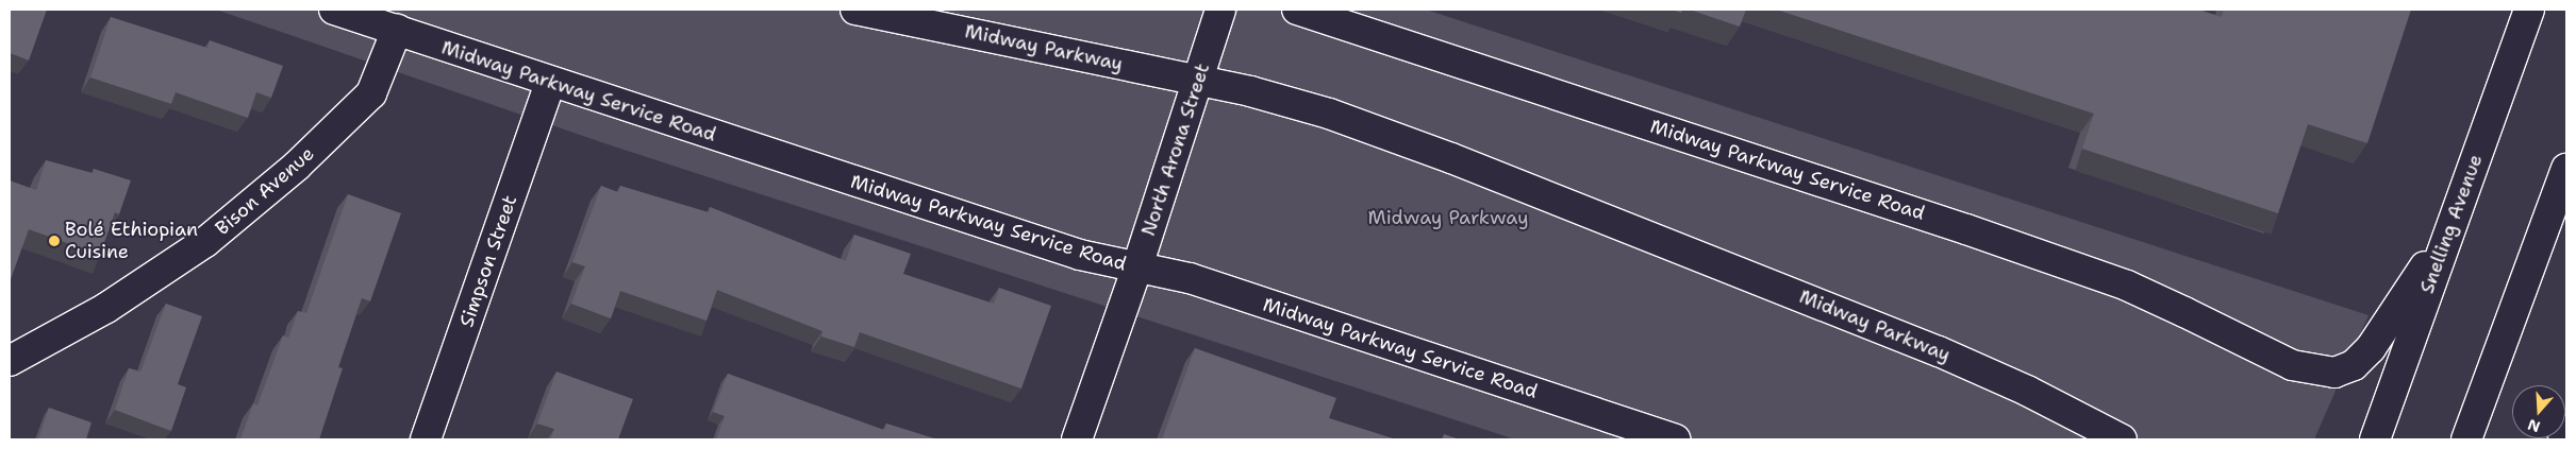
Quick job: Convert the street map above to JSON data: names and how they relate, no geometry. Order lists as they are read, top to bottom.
{
  "streets": {
    "street": [
      "Midway Parkway",
      "Midway Parkway Service Road",
      "North Arona Street",
      "Bison Avenue",
      "Snelling Avenue",
      "Simpson Street"
    ]
  },
  "crossings": [
    ["Midway Parkway", "North Arona Street"],
    ["Midway Parkway Service Road", "North Arona Street"],
    ["Midway Parkway Service Road", "Bison Avenue"],
    ["Midway Parkway Service Road", "Snelling Avenue"],
    ["Midway Parkway Service Road", "Simpson Street"]
  ],
  "parks": ["Midway Parkway"],
  "places": ["Bolé Ethiopian Cuisine"],
  "north": "bottom"
}
